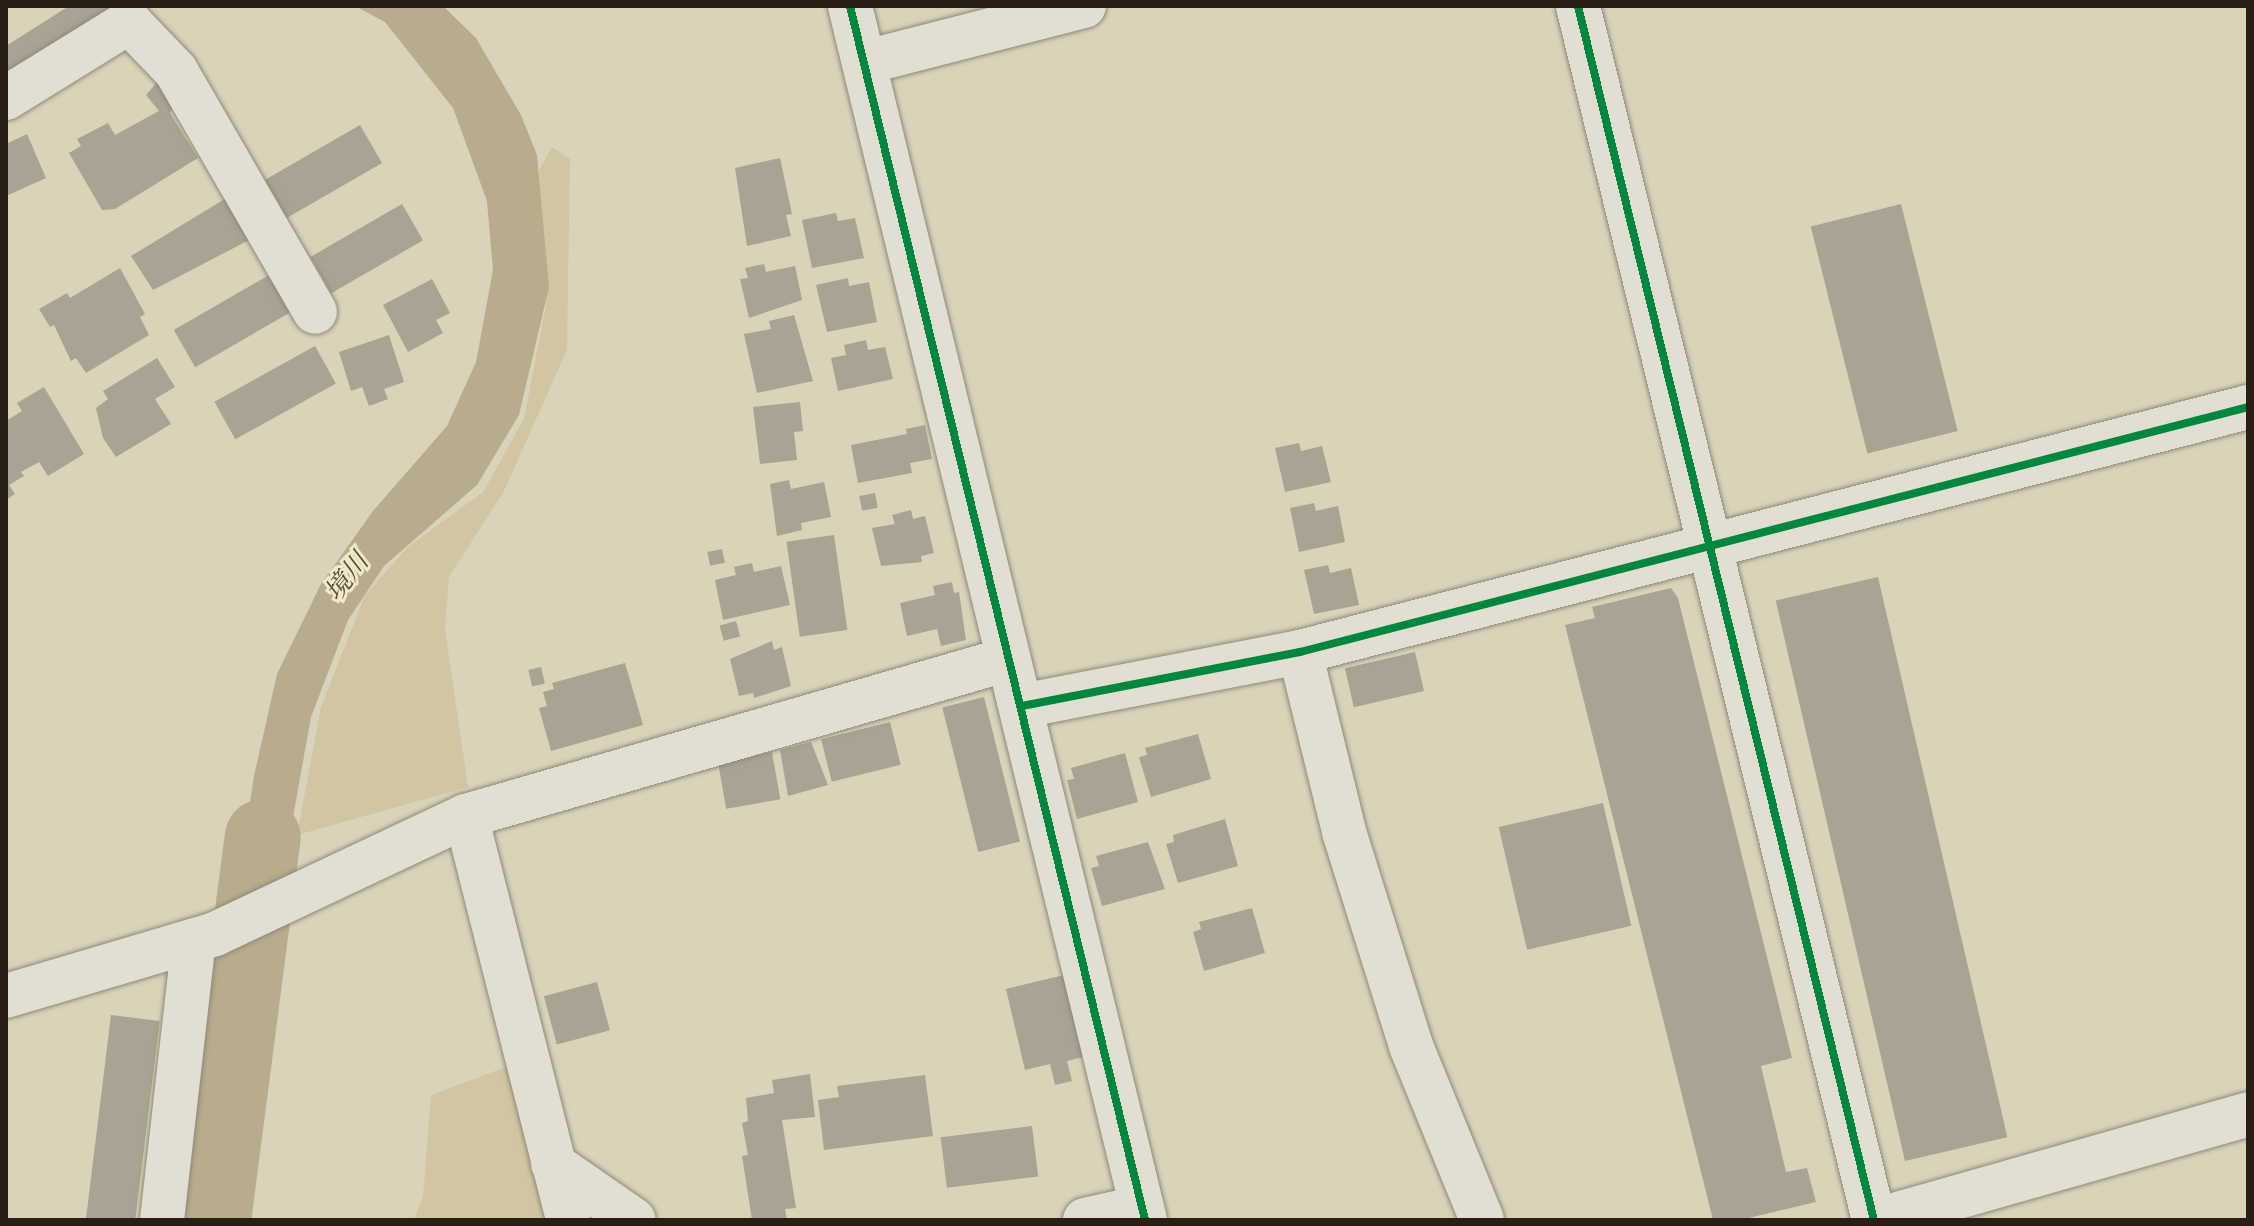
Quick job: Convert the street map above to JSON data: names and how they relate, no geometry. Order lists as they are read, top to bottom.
{
  "water": ["境川"]
}
